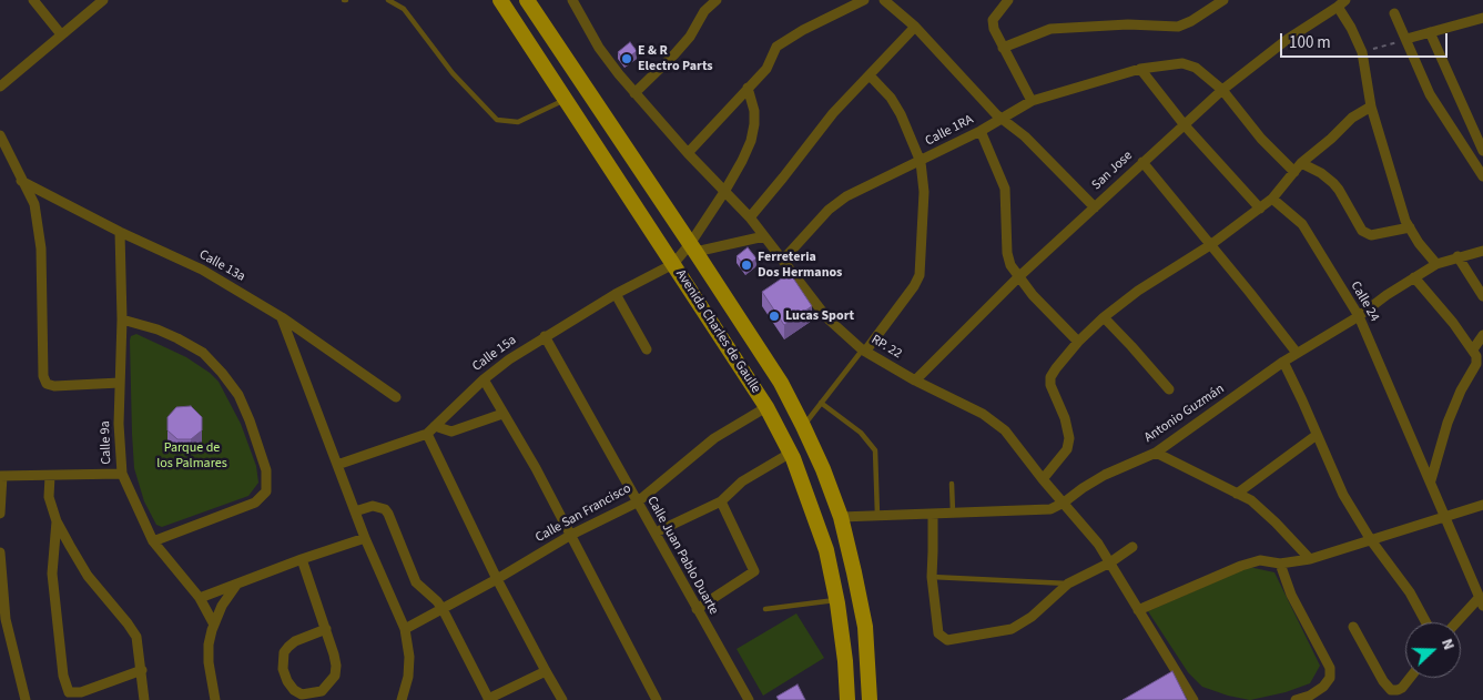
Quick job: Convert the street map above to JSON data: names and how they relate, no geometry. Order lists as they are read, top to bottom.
{
  "streets": {
    "main road": ["Avenida Charles de Gaulle"],
    "street": [
      "Calle 1RA",
      "San Jose",
      "Calle 13a",
      "Calle 24",
      "RP. 22",
      "Calle 15a",
      "Antonio Guzmán",
      "Calle 9a",
      "Calle San Francisco",
      "Calle Juan Pablo Duarte"
    ]
  },
  "crossings": [
    ["Calle 1RA", "San Jose"],
    ["Calle 1RA", "RP. 22"],
    ["San Jose", "RP. 22"],
    ["Calle 13a", "Calle 9a"],
    ["Calle 24", "Antonio Guzmán"],
    ["Avenida Charles de Gaulle", "Calle 15a"],
    ["Avenida Charles de Gaulle", "Antonio Guzmán"],
    ["Avenida Charles de Gaulle", "Calle San Francisco"],
    ["RP. 22", "Antonio Guzmán"],
    ["Calle 15a", "Calle Juan Pablo Duarte"],
    ["Calle San Francisco", "Calle Juan Pablo Duarte"]
  ],
  "parks": ["Parque de los Palmares"],
  "places": ["E & R Electro Parts", "Ferreteria Dos Hermanos", "Lucas Sport"],
  "scale_bar": "100 m",
  "north": "right"
}
